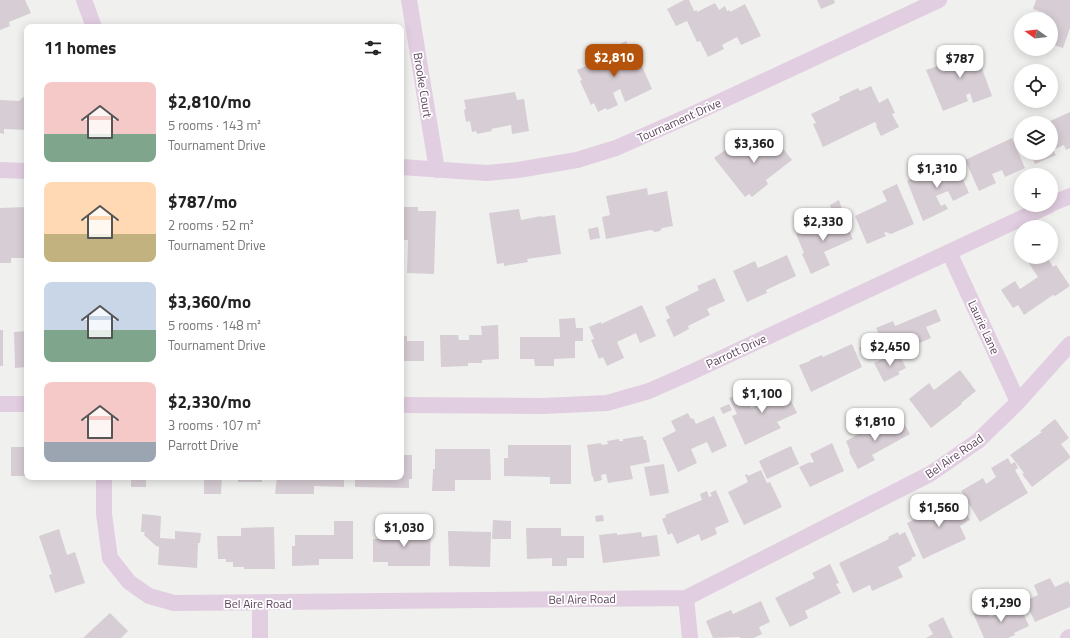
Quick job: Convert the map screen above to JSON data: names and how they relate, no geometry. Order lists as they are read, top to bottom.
{
  "streets": {
    "street": [
      "Brooke Court",
      "Tournament Drive",
      "Laurie Lane",
      "Parrott Drive",
      "Bel Aire Road"
    ]
  },
  "crossings": [
    ["Brooke Court", "Tournament Drive"],
    ["Laurie Lane", "Parrott Drive"],
    ["Laurie Lane", "Bel Aire Road"]
  ],
  "north": "left",
  "page": {
    "map_buttons": ["+", "−"],
    "heading": "11 homes",
    "price": [
      "$2,810",
      "$787",
      "$3,360",
      "$1,310",
      "$2,330",
      "$2,450",
      "$1,100",
      "$1,810",
      "$1,560",
      "$1,030",
      "$1,290"
    ],
    "list": [
      {
        "name": "$2,810/mo",
        "note": "5 rooms · 143 m² · Tournament Drive"
      },
      {
        "name": "$787/mo",
        "note": "2 rooms · 52 m² · Tournament Drive"
      },
      {
        "name": "$3,360/mo",
        "note": "5 rooms · 148 m² · Tournament Drive"
      },
      {
        "name": "$2,330/mo",
        "note": "3 rooms · 107 m² · Parrott Drive"
      }
    ]
  }
}
